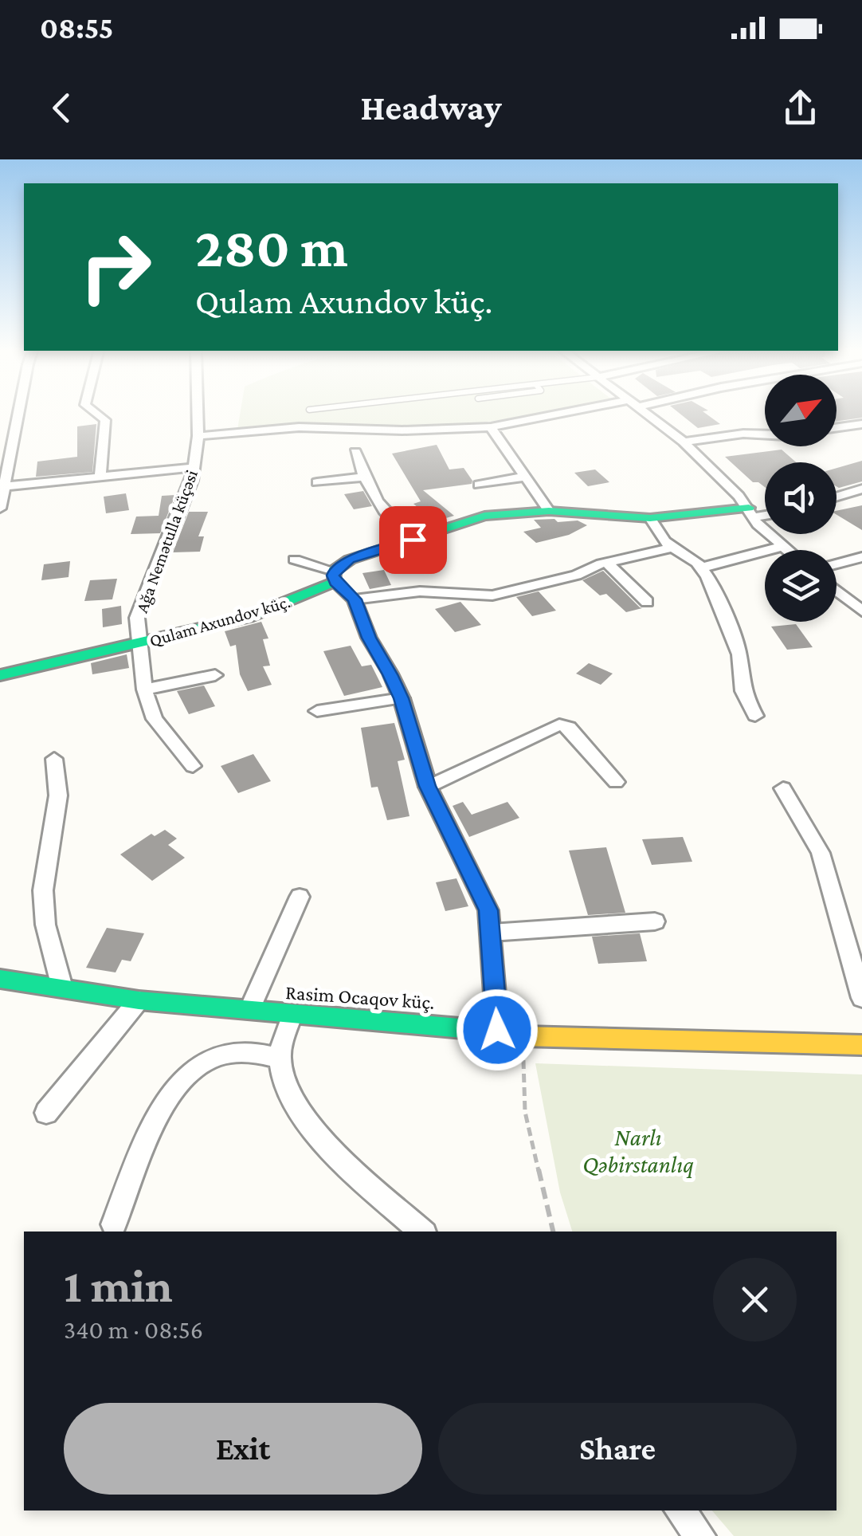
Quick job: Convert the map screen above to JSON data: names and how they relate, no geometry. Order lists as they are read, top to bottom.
{
  "streets": {
    "street": ["Ağa Nemətulla küçəsi", "Qulam Axundov küç.", "Rasim Ocaqov küç."]
  },
  "crossings": [
    ["Ağa Nemətulla küçəsi", "Qulam Axundov küç."]
  ],
  "parks": ["Narlı Qəbirstanlıq"],
  "north": "top right",
  "page": {
    "status": "08:55",
    "header": "Headway",
    "turn": ["280 m", "Qulam Axundov küç."],
    "heading": ["1 min", "340 m · 08:56"],
    "buttons": ["Exit", "Share"]
  }
}
